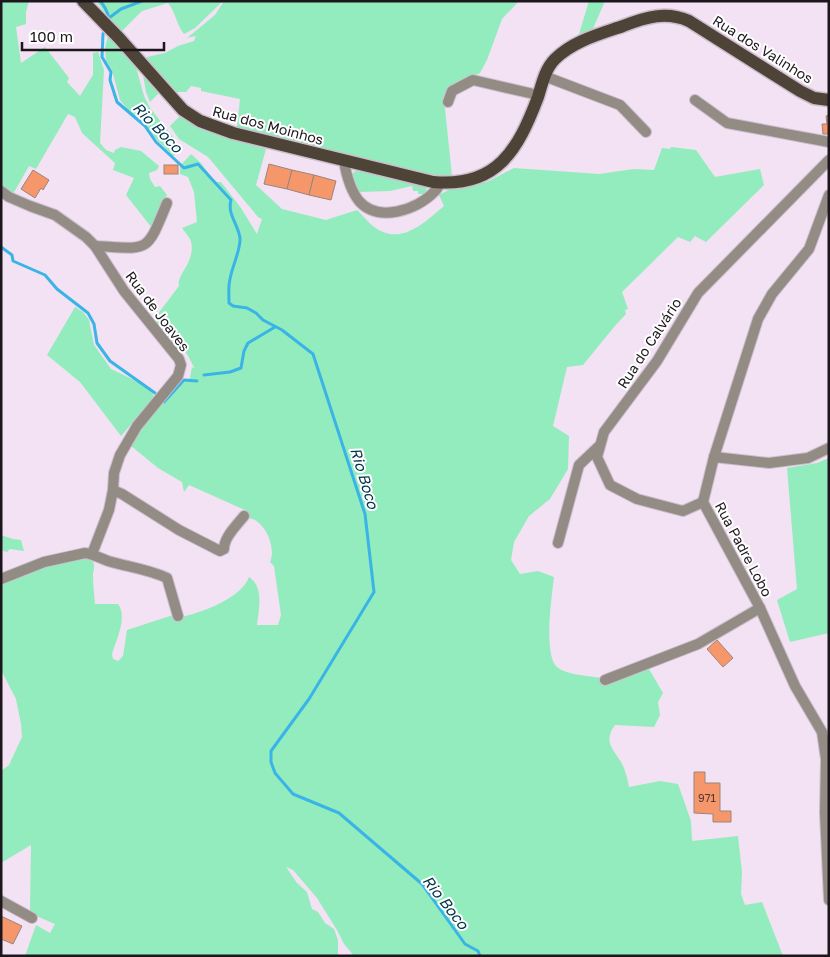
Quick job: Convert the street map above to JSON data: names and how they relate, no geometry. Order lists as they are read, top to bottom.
{
  "streets": {
    "main road": ["Rua dos Valinhos", "Rua dos Moinhos"],
    "street": ["Rua de Joaves", "Rua do Calvário", "Rua Padre Lobo"]
  },
  "crossings": [
    ["Rua dos Valinhos", "Rua dos Moinhos"],
    ["Rua do Calvário", "Rua Padre Lobo"]
  ],
  "water": ["Rio Boco"],
  "house_numbers": ["971"],
  "scale_bar": "100 m"
}
